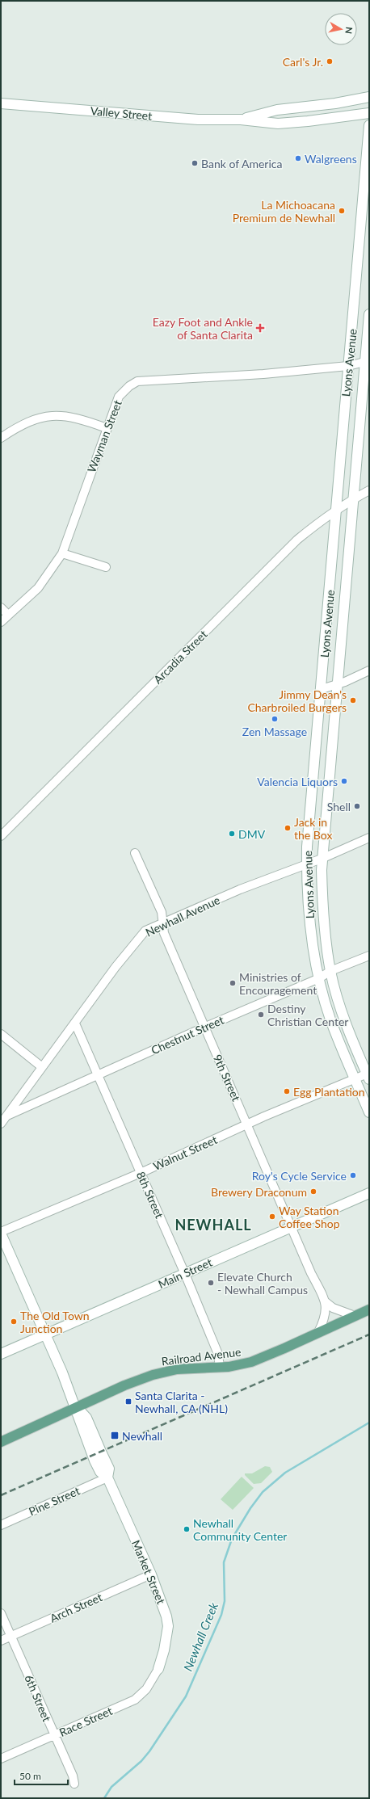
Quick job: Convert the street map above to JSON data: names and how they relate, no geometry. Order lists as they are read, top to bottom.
{
  "streets": {
    "main road": [
      "Valley Street",
      "Lyons Avenue",
      "Main Street",
      "Railroad Avenue",
      "Market Street"
    ],
    "street": [
      "Wayman Street",
      "Arcadia Street",
      "Newhall Avenue",
      "Chestnut Street",
      "9th Street",
      "Walnut Street",
      "8th Street",
      "Pine Street",
      "Arch Street",
      "6th Street",
      "Race Street"
    ]
  },
  "crossings": [
    ["Lyons Avenue", "Wayman Street"],
    ["Lyons Avenue", "Arcadia Street"],
    ["Lyons Avenue", "Newhall Avenue"],
    ["Lyons Avenue", "Chestnut Street"],
    ["Lyons Avenue", "Walnut Street"],
    ["Newhall Avenue", "Chestnut Street"],
    ["Newhall Avenue", "9th Street"],
    ["Newhall Avenue", "8th Street"],
    ["Chestnut Street", "9th Street"],
    ["Chestnut Street", "8th Street"],
    ["9th Street", "Walnut Street"],
    ["9th Street", "Main Street"],
    ["9th Street", "Railroad Avenue"],
    ["Walnut Street", "8th Street"],
    ["Walnut Street", "Market Street"],
    ["8th Street", "Main Street"],
    ["8th Street", "Railroad Avenue"],
    ["Main Street", "Market Street"],
    ["Railroad Avenue", "Market Street"],
    ["Pine Street", "Market Street"],
    ["Market Street", "Arch Street"],
    ["Market Street", "Race Street"],
    ["Arch Street", "6th Street"],
    ["6th Street", "Race Street"]
  ],
  "districts": ["NEWHALL"],
  "water": ["Newhall Creek"],
  "places": {
    "other": [
      "Carl's Jr.",
      "Walgreens",
      "Bank of America",
      "La Michoacana Premium de Newhall",
      "Jimmy Dean's Charbroiled Burgers",
      "Zen Massage",
      "Valencia Liquors",
      "Shell",
      "Jack in the Box",
      "DMV",
      "Ministries of Encouragement",
      "Destiny Christian Center",
      "Egg Plantation",
      "Roy's Cycle Service",
      "Brewery Draconum",
      "Way Station Coffee Shop",
      "Elevate Church - Newhall Campus",
      "The Old Town Junction",
      "Newhall Community Center"
    ],
    "health": ["Eazy Foot and Ankle of Santa Clarita"],
    "transit": ["Santa Clarita - Newhall, CA (NHL)", "Newhall"]
  },
  "scale_bar": "50 m",
  "north": "right"
}
